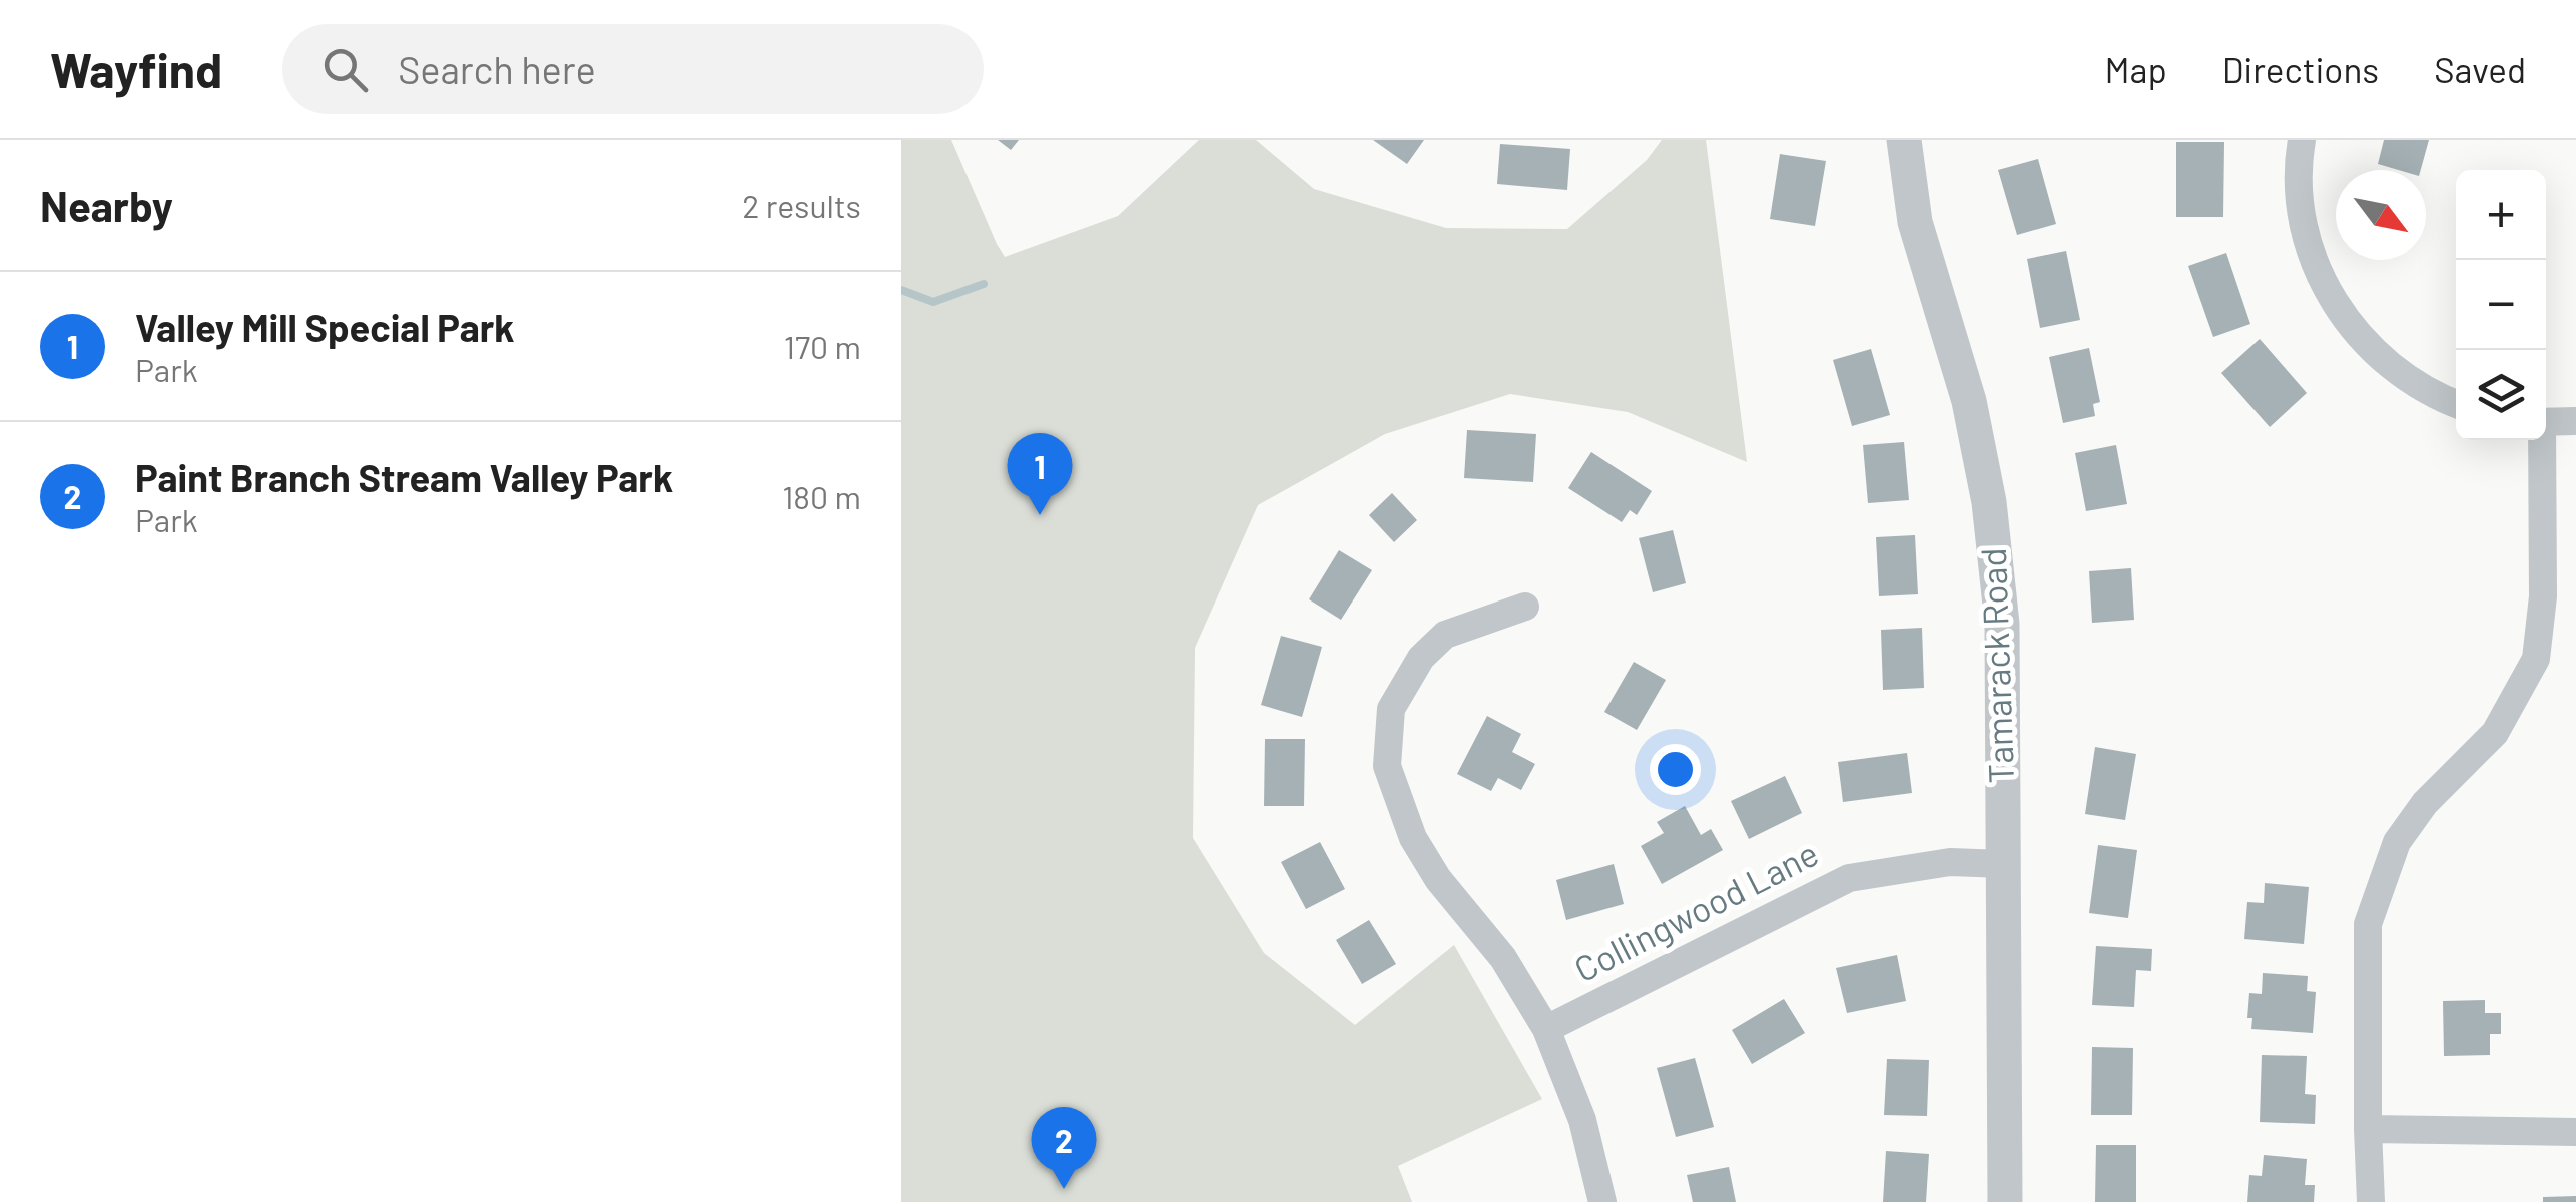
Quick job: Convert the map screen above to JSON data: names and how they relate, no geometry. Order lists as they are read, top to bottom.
{
  "streets": {
    "street": ["Tamarack Road", "Collingwood Lane"]
  },
  "crossings": [
    ["Tamarack Road", "Collingwood Lane"]
  ],
  "north": "bottom right",
  "page": {
    "header": "Wayfind",
    "search": "Search here",
    "nav": ["Map", "Directions", "Saved"],
    "heading": ["Nearby", "2 results"],
    "map_buttons": ["+", "−"],
    "list": [
      {
        "mark": "1",
        "name": "Valley Mill Special Park",
        "note": "Park",
        "value": "170 m"
      },
      {
        "mark": "2",
        "name": "Paint Branch Stream Valley Park",
        "note": "Park",
        "value": "180 m"
      }
    ],
    "pins": ["1", "2"]
  }
}
